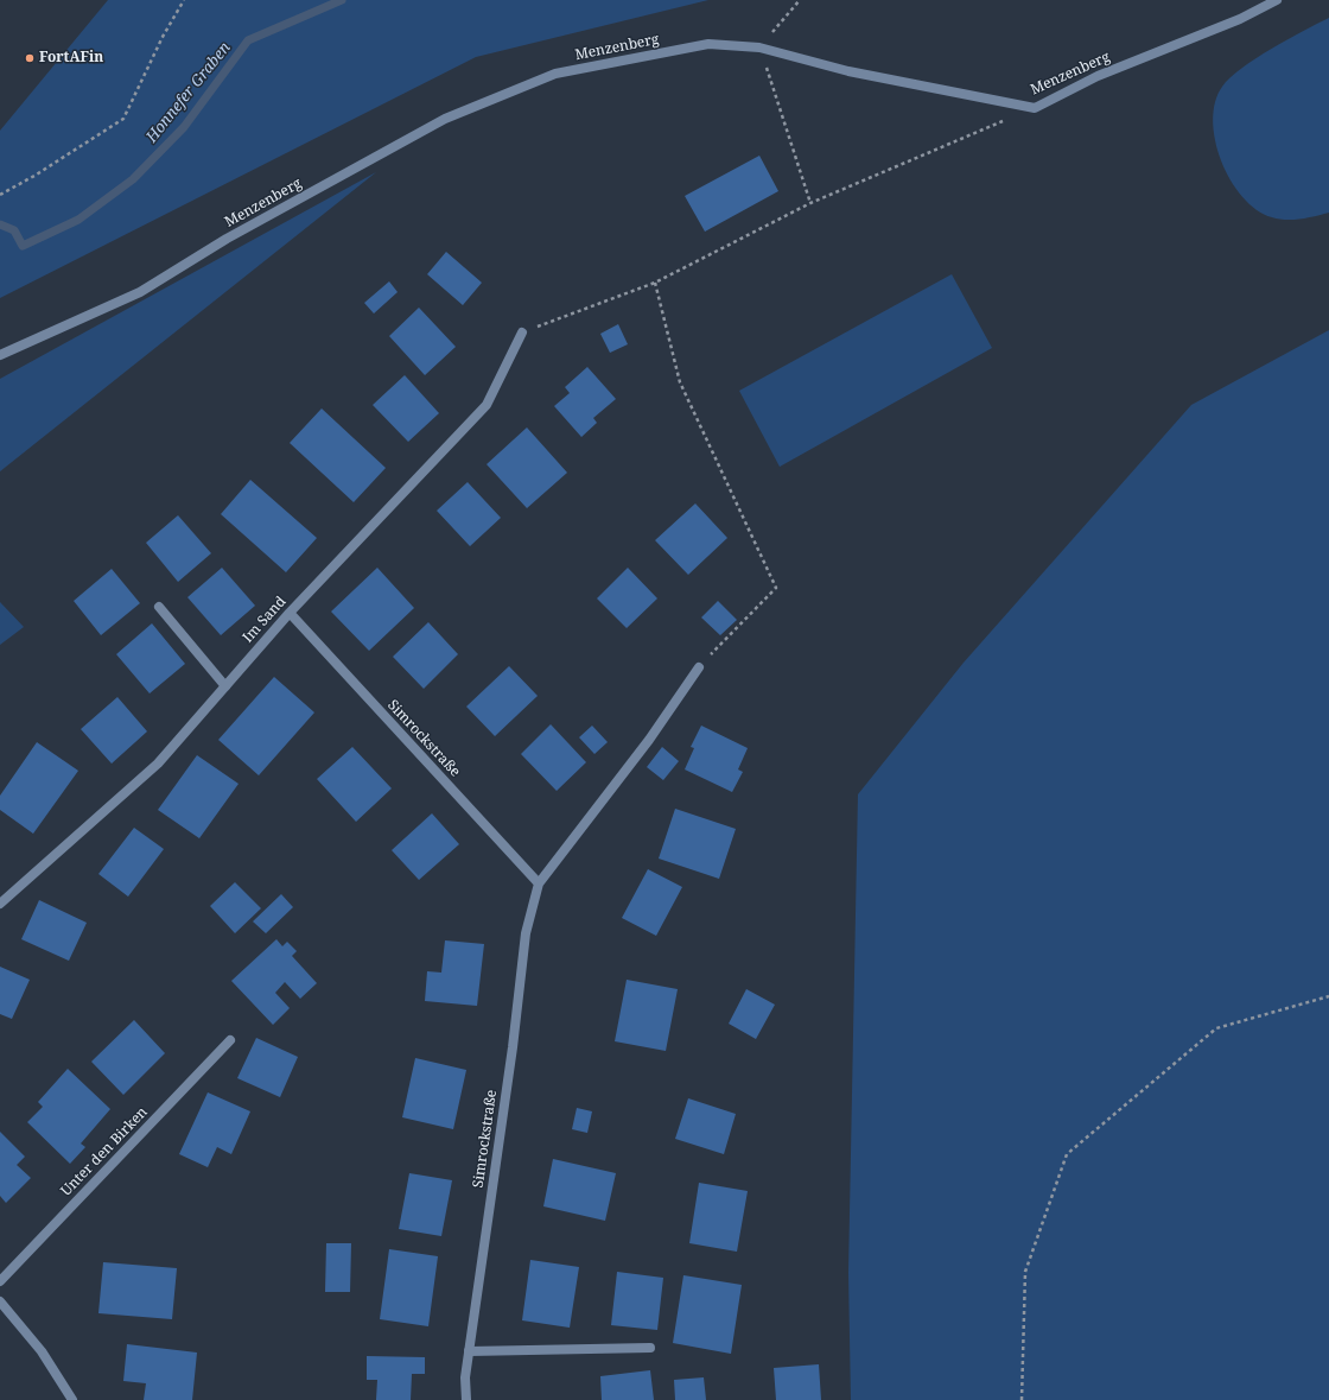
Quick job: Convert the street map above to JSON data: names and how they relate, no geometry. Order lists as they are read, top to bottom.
{
  "streets": {
    "street": [
      "Menzenberg",
      "Im Sand",
      "Simrockstraße",
      "Unter den Birken"
    ]
  },
  "crossings": [
    ["Im Sand", "Simrockstraße"]
  ],
  "water": ["Honnefer Graben"],
  "places": ["FortAFin"]
}
